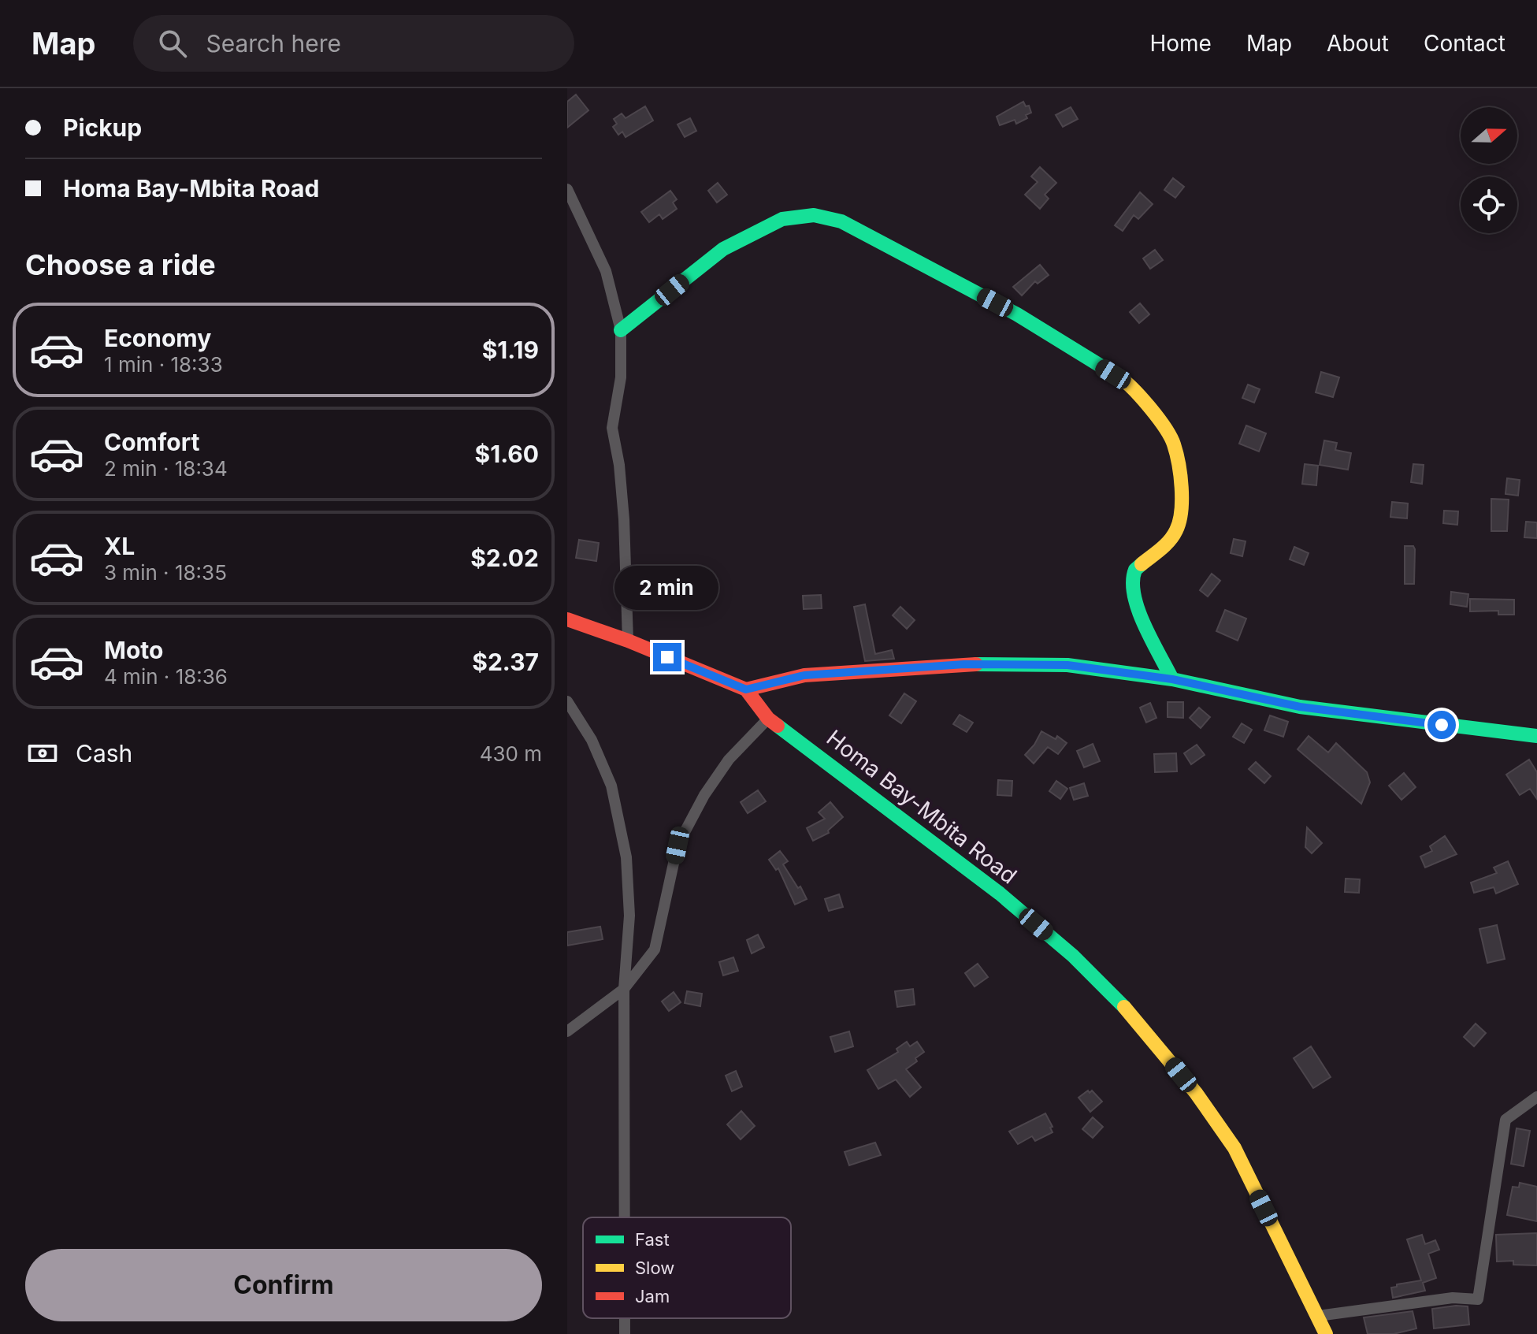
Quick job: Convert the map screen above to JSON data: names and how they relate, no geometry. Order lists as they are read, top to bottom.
{
  "streets": {
    "main road": ["Homa Bay-Mbita Road"]
  },
  "legend": ["Fast", "Slow", "Jam"],
  "north": "right",
  "page": {
    "header": "Map",
    "search": "Search here",
    "nav": [
      "Home",
      "Map",
      "About",
      "Contact"
    ],
    "banner": ["Pickup", "Homa Bay-Mbita Road"],
    "heading": "Choose a ride",
    "list": [
      {
        "name": "Economy",
        "note": "1 min · 18:33",
        "value": "$1.19"
      },
      {
        "name": "Comfort",
        "note": "2 min · 18:34",
        "value": "$1.60"
      },
      {
        "name": "XL",
        "note": "3 min · 18:35",
        "value": "$2.02"
      },
      {
        "name": "Moto",
        "note": "4 min · 18:36",
        "value": "$2.37"
      }
    ],
    "bubble": "2 min",
    "pay": ["Cash", "430 m"],
    "buttons": "Confirm"
  }
}
